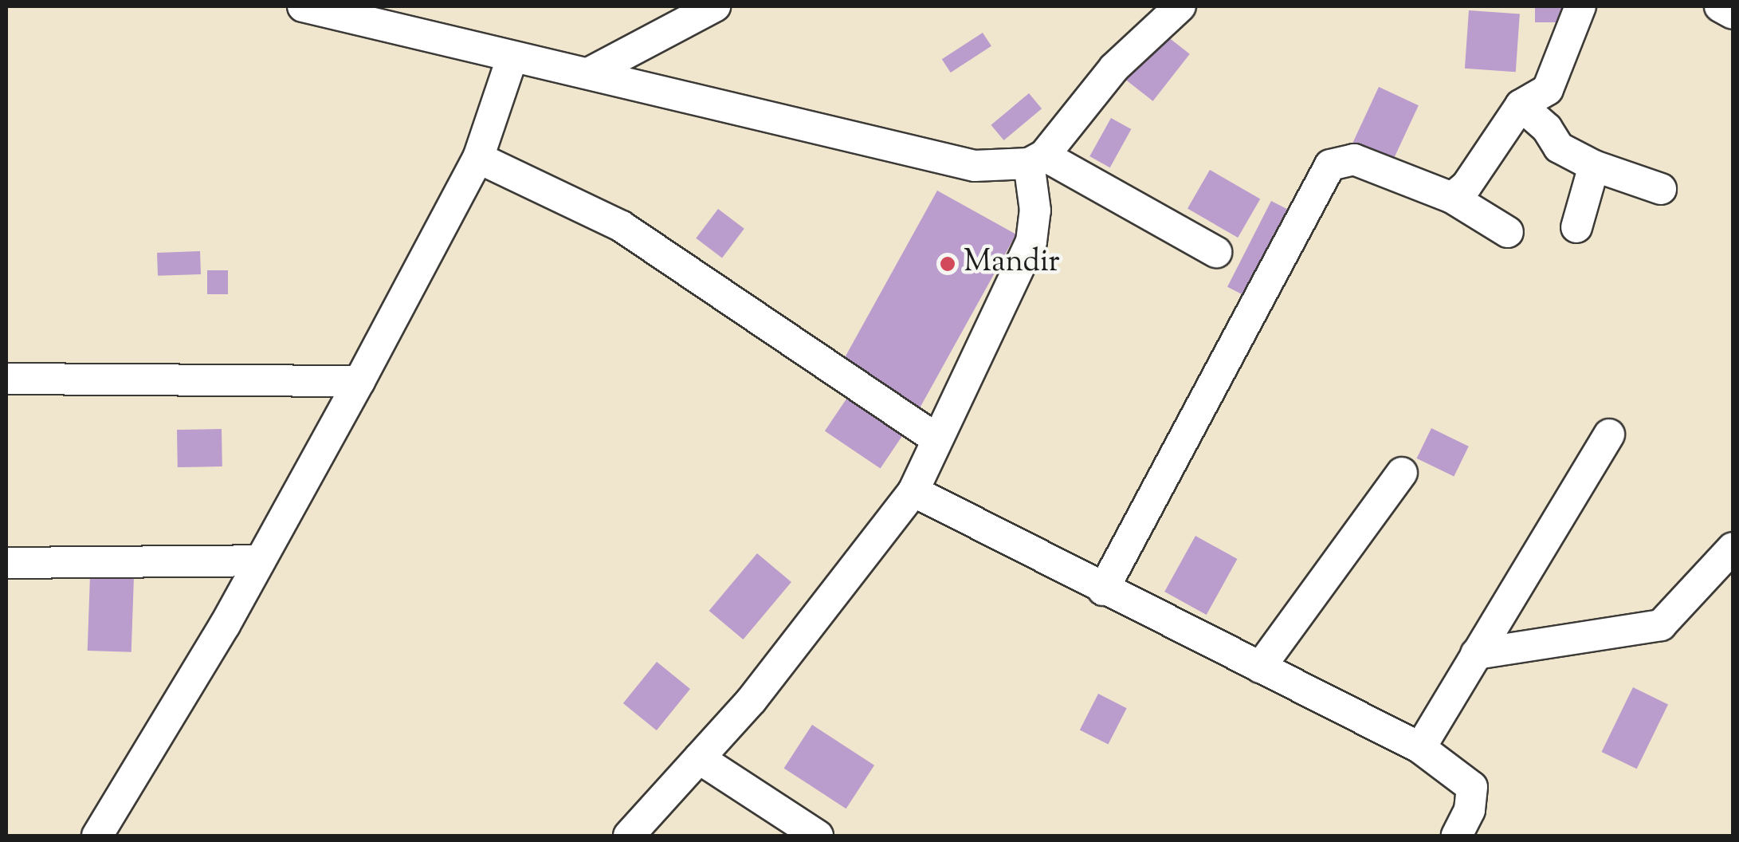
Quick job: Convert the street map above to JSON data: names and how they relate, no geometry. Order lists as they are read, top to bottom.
{
  "places": ["Mandir"]
}
